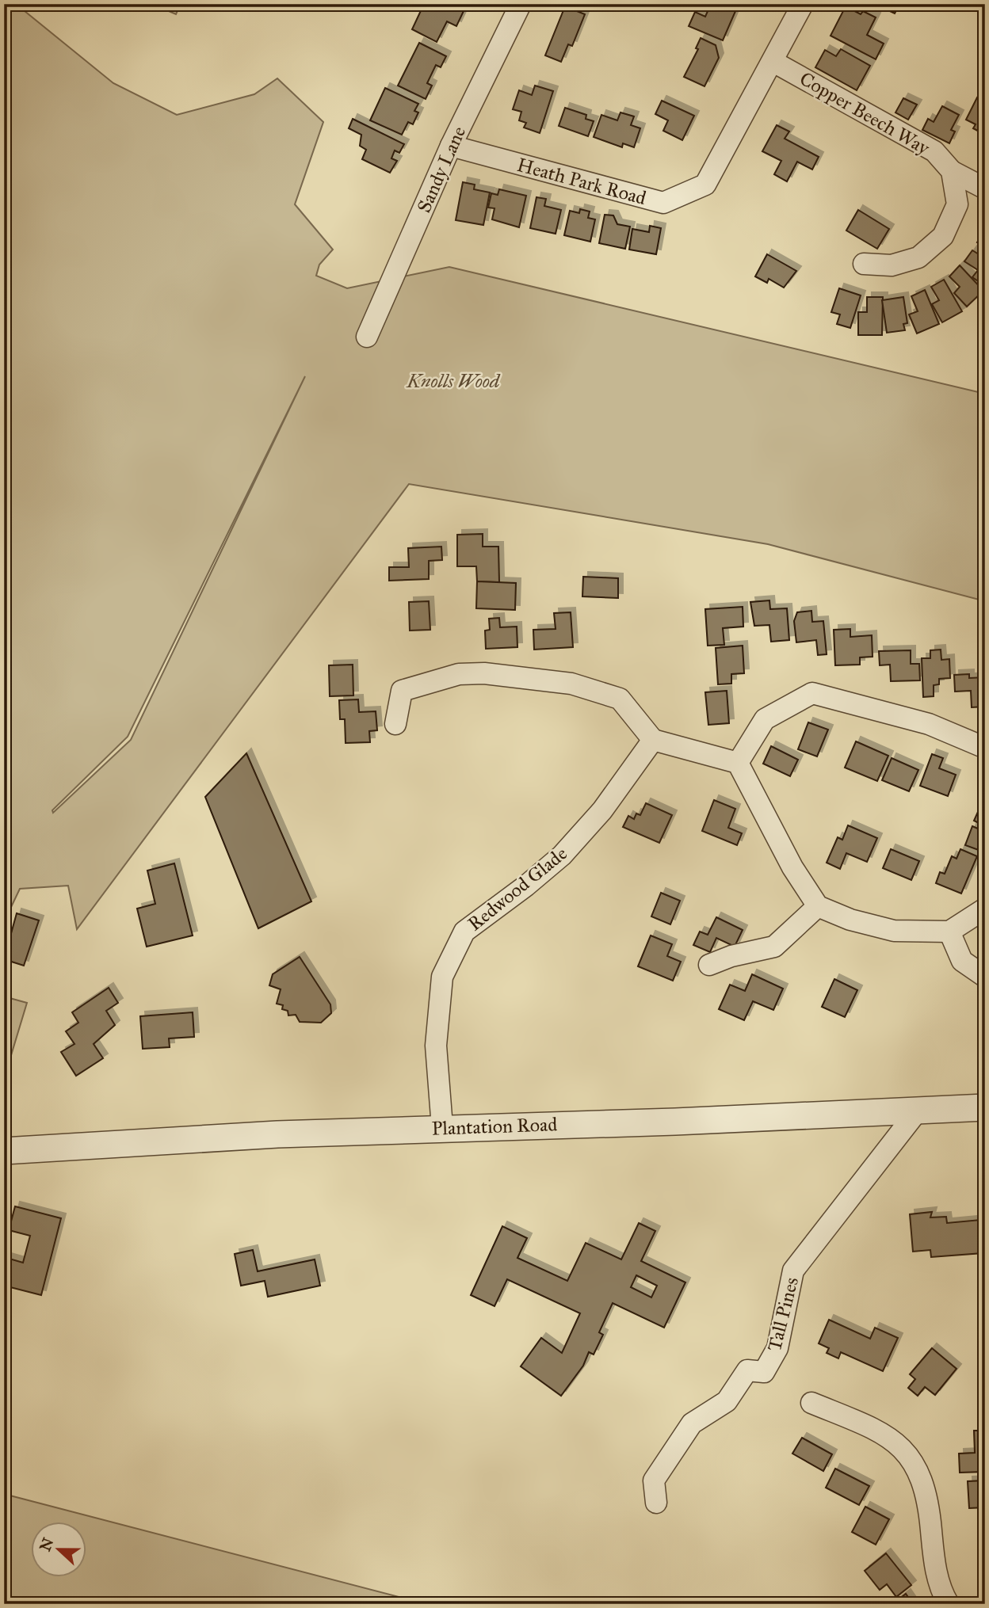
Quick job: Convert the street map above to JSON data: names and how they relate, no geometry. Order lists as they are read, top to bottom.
{
  "streets": {
    "street": [
      "Copper Beech Way",
      "Sandy Lane",
      "Heath Park Road",
      "Redwood Glade",
      "Plantation Road",
      "Tall Pines"
    ]
  },
  "crossings": [
    ["Copper Beech Way", "Heath Park Road"],
    ["Sandy Lane", "Heath Park Road"],
    ["Redwood Glade", "Plantation Road"],
    ["Plantation Road", "Tall Pines"]
  ],
  "parks": ["Knolls Wood"],
  "north": "left"
}
